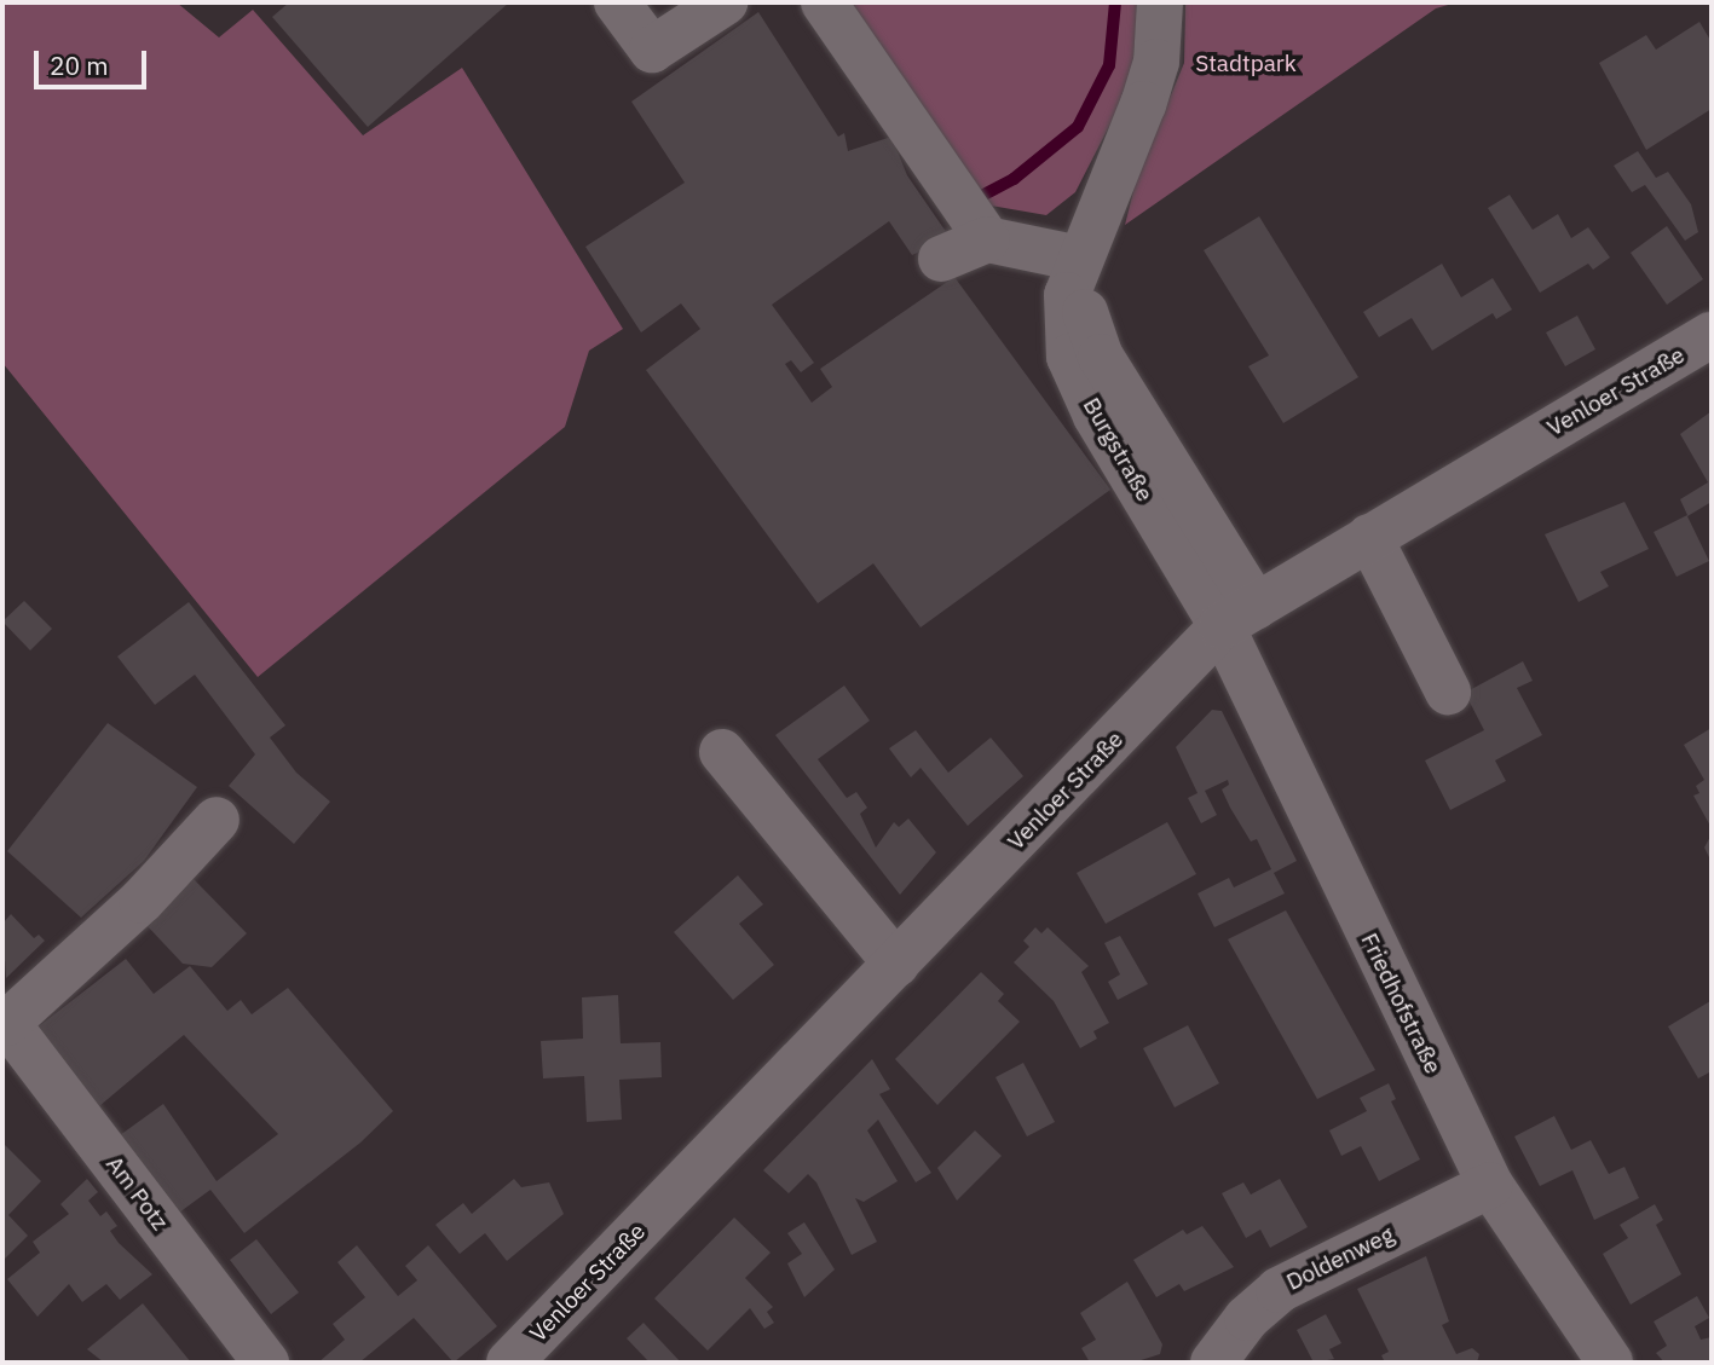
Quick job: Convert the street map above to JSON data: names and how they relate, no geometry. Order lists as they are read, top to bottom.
{
  "streets": {
    "street": [
      "Venloer Straße",
      "Burgstraße",
      "Friedhofstraße",
      "Am Potz",
      "Doldenweg"
    ]
  },
  "crossings": [
    ["Venloer Straße", "Burgstraße"],
    ["Venloer Straße", "Friedhofstraße"],
    ["Burgstraße", "Friedhofstraße"],
    ["Friedhofstraße", "Doldenweg"]
  ],
  "parks": ["Stadtpark"],
  "scale_bar": "20 m"
}
